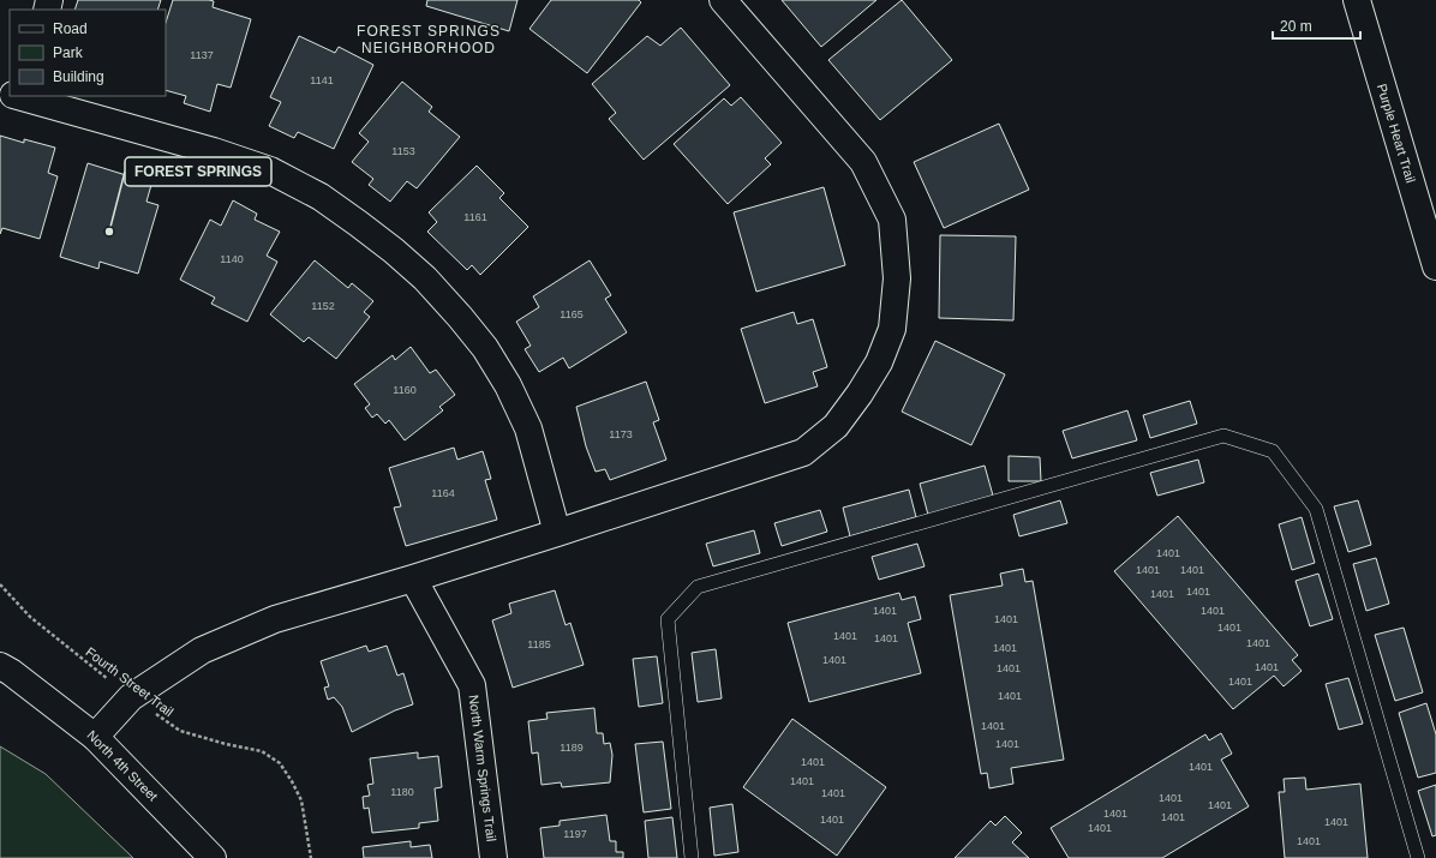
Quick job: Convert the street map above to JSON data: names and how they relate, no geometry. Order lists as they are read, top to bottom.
{
  "streets": {
    "main road": ["Purple Heart Trail", "North 4th Street", "North Warm Springs Trail"],
    "path": ["Fourth Street Trail"]
  },
  "districts": ["FOREST SPRINGS NEIGHBORHOOD"],
  "places": ["FOREST SPRINGS"],
  "house_numbers": [
    "1137",
    "1141",
    "1153",
    "1161",
    "1140",
    "1152",
    "1165",
    "1160",
    "1173",
    "1164",
    "1401",
    "1401",
    "1401",
    "1401",
    "1401",
    "1401",
    "1401",
    "1401",
    "1401",
    "1401",
    "1401",
    "1401",
    "1185",
    "1401",
    "1401",
    "1401",
    "1401",
    "1401",
    "1401",
    "1401",
    "1401",
    "1189",
    "1401",
    "1401",
    "1401",
    "1180",
    "1401",
    "1401",
    "1401",
    "1401",
    "1401",
    "1401",
    "1401",
    "1401",
    "1197",
    "1401"
  ],
  "legend": ["Road", "Park", "Building"],
  "scale_bar": "20 m"
}
